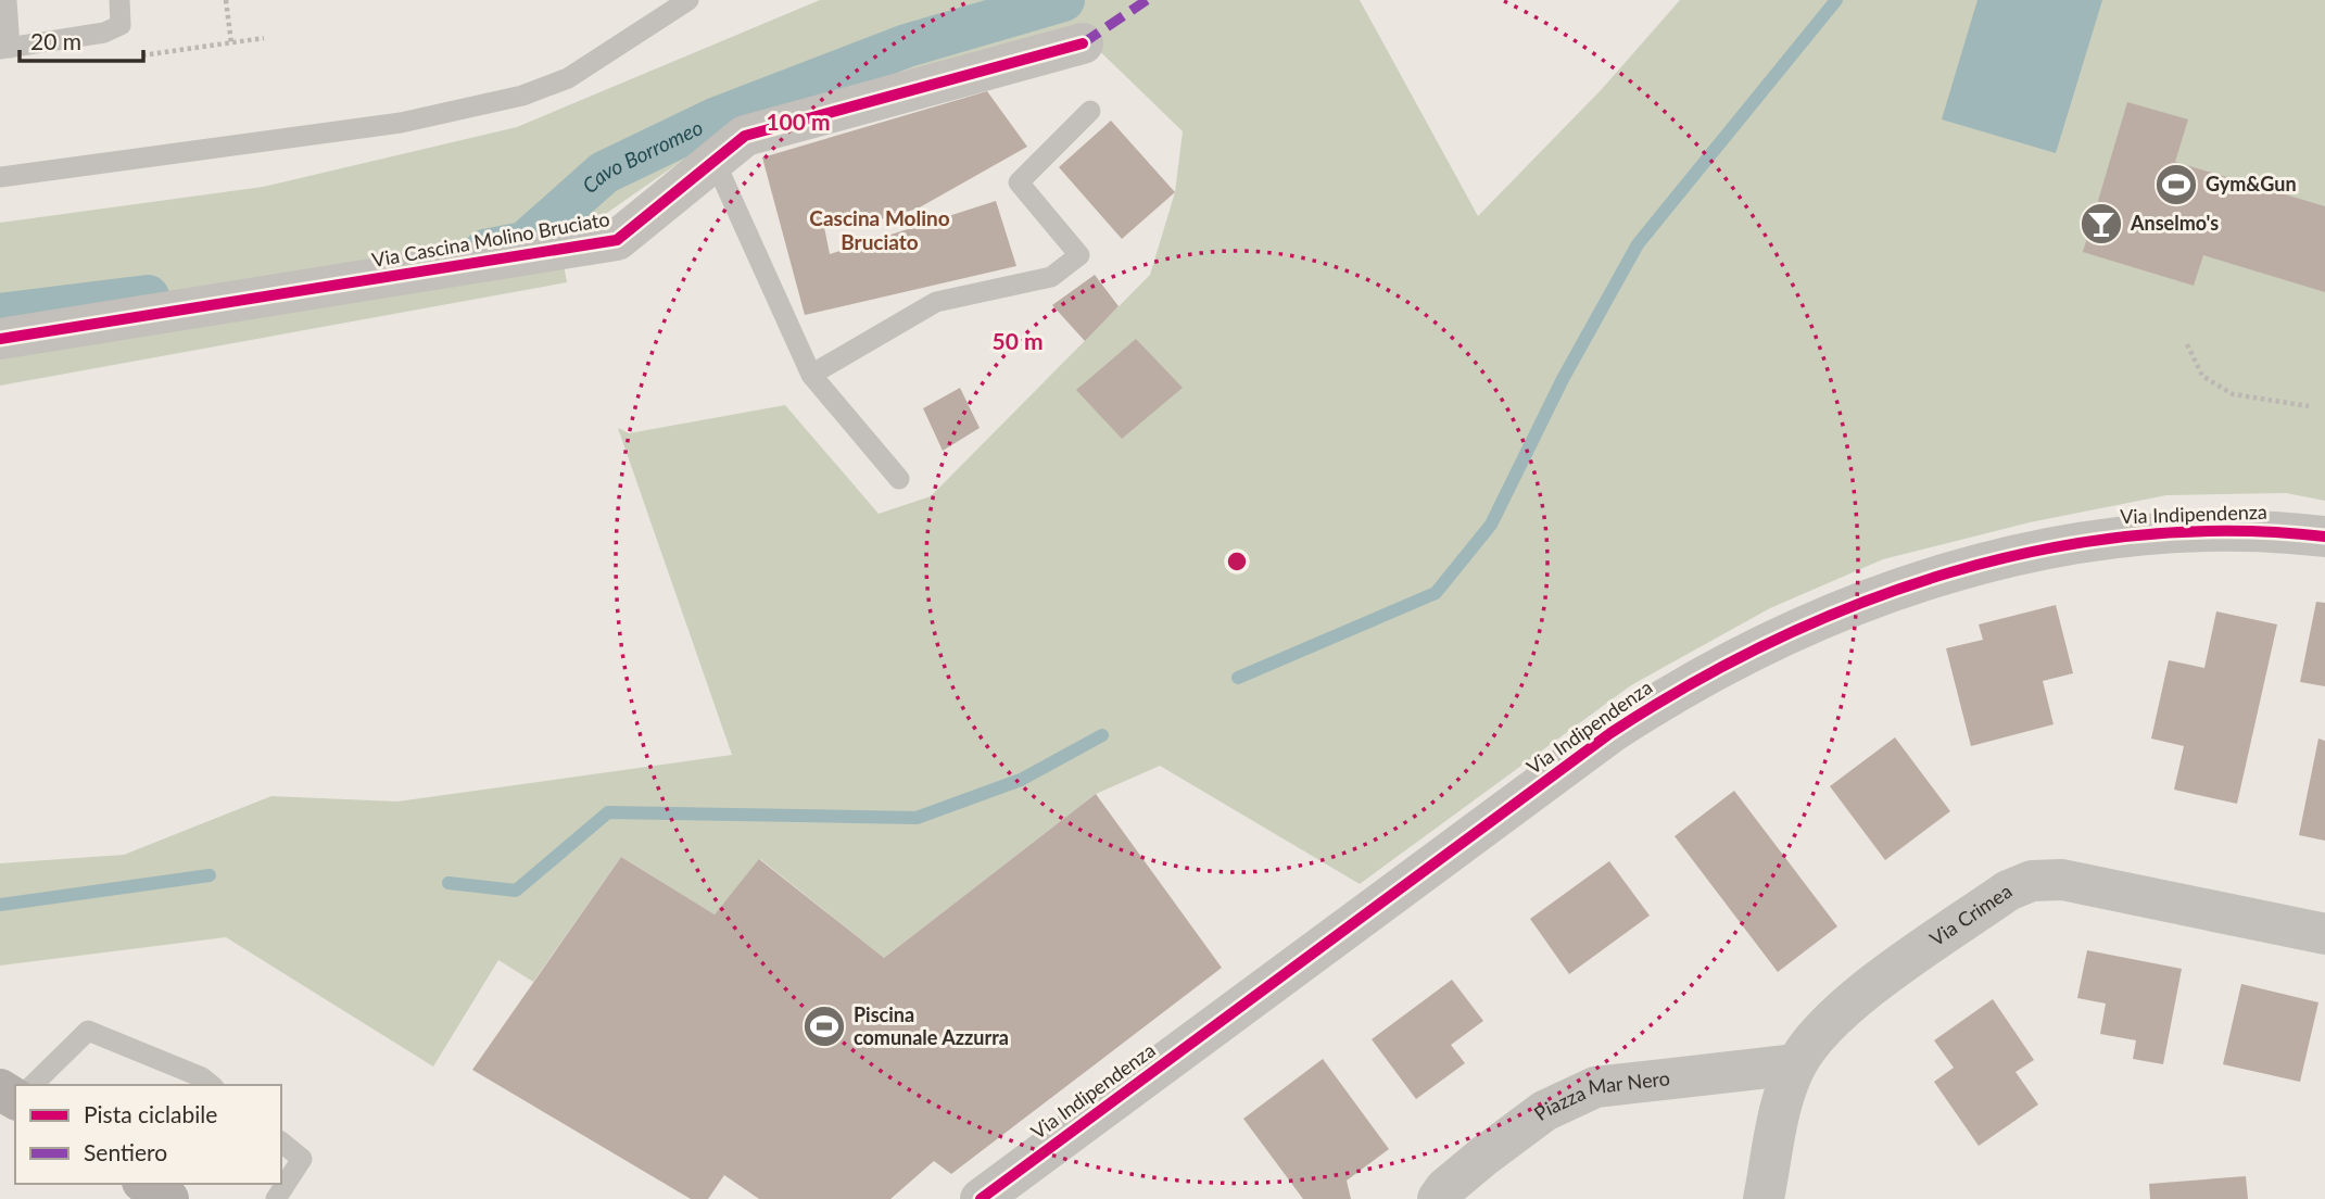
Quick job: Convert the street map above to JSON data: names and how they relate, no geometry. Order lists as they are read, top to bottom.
{
  "streets": {
    "street": [
      "Via Cascina Molino Bruciato",
      "Via Indipendenza",
      "Via Crimea",
      "Piazza Mar Nero"
    ]
  },
  "crossings": [
    ["Via Crimea", "Piazza Mar Nero"]
  ],
  "districts": ["Cascina Molino Bruciato"],
  "water": ["Cavo Borromeo"],
  "places": {
    "sports": ["Gym&Gun", "Piscina comunale Azzurra"],
    "bar": ["Anselmo's"]
  },
  "legend": ["Pista ciclabile", "Sentiero"],
  "scale_bar": "20 m",
  "rings": ["100 m", "50 m"]
}
